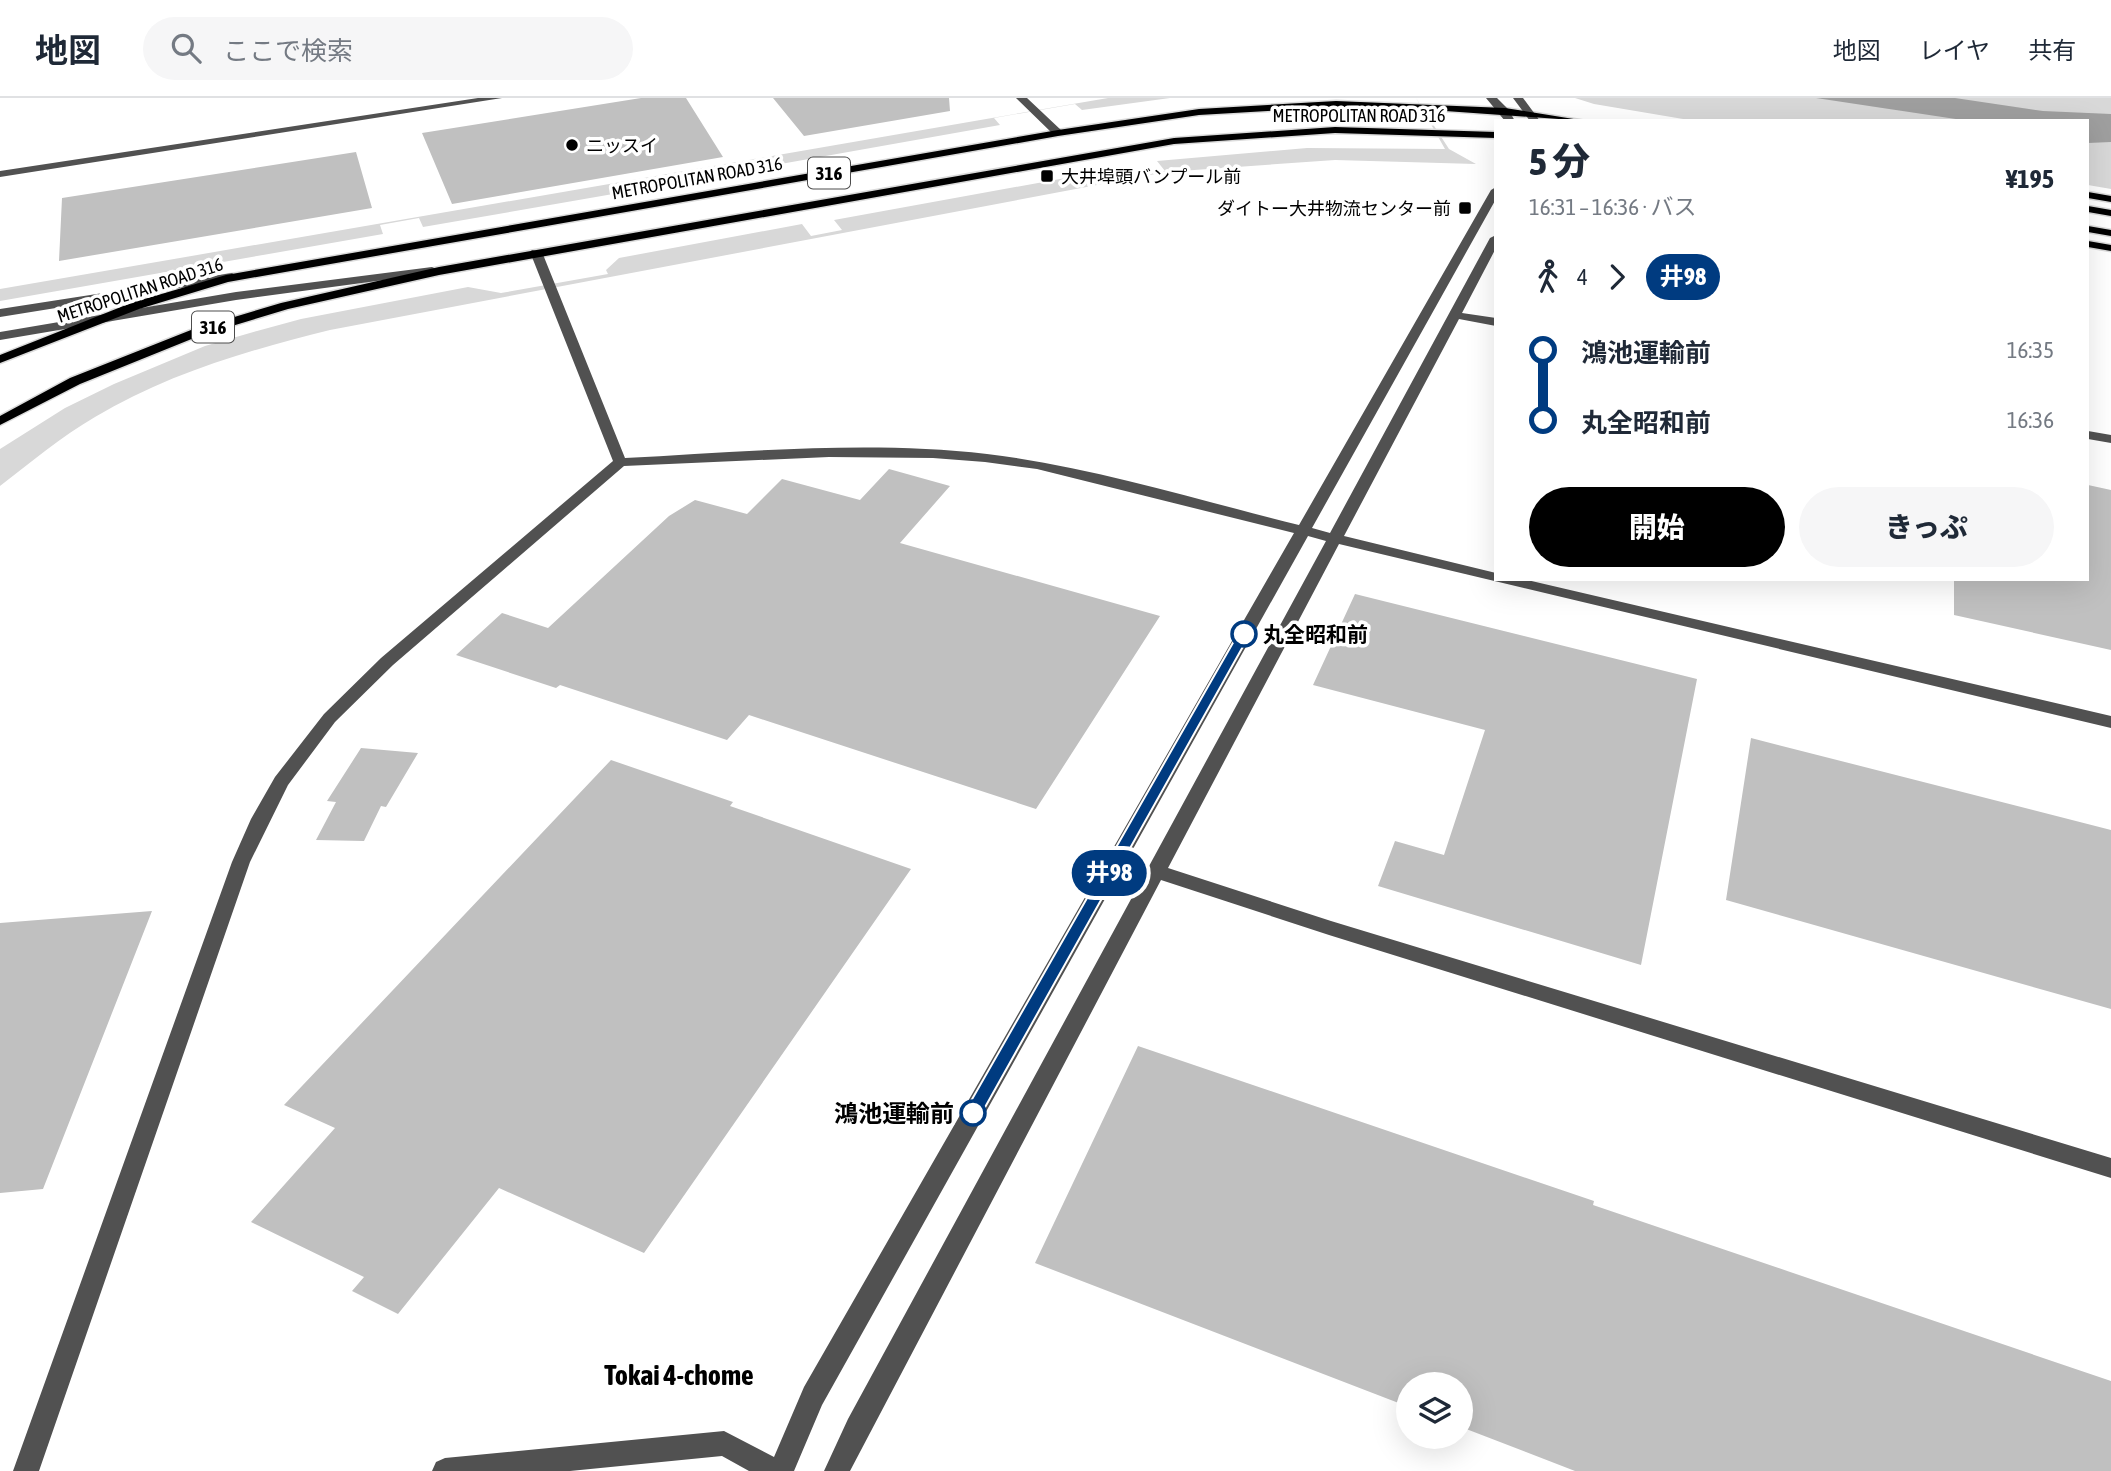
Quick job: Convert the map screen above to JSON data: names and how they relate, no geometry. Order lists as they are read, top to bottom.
{
  "streets": {
    "main road": ["METROPOLITAN ROAD 316", "316"]
  },
  "districts": ["Tokai 4-chome"],
  "places": {
    "other": ["ニッスイ", "丸全昭和前", "鴻池運輸前"],
    "transit": ["大井埠頭バンプール前", "ダイトー大井物流センター前"]
  },
  "lines": ["bus line 井98"],
  "page": {
    "header": "地図",
    "search": "ここで検索",
    "nav": ["地図", "レイヤ", "共有"],
    "on_map": "井98",
    "heading": ["5 分", "16:31 – 16:36 · バス", "¥195"],
    "legs": ["4", "井98"],
    "list": [
      {
        "name": "鴻池運輸前",
        "value": "16:35"
      },
      {
        "name": "丸全昭和前",
        "value": "16:36"
      }
    ],
    "buttons": ["開始", "きっぷ"]
  }
}
